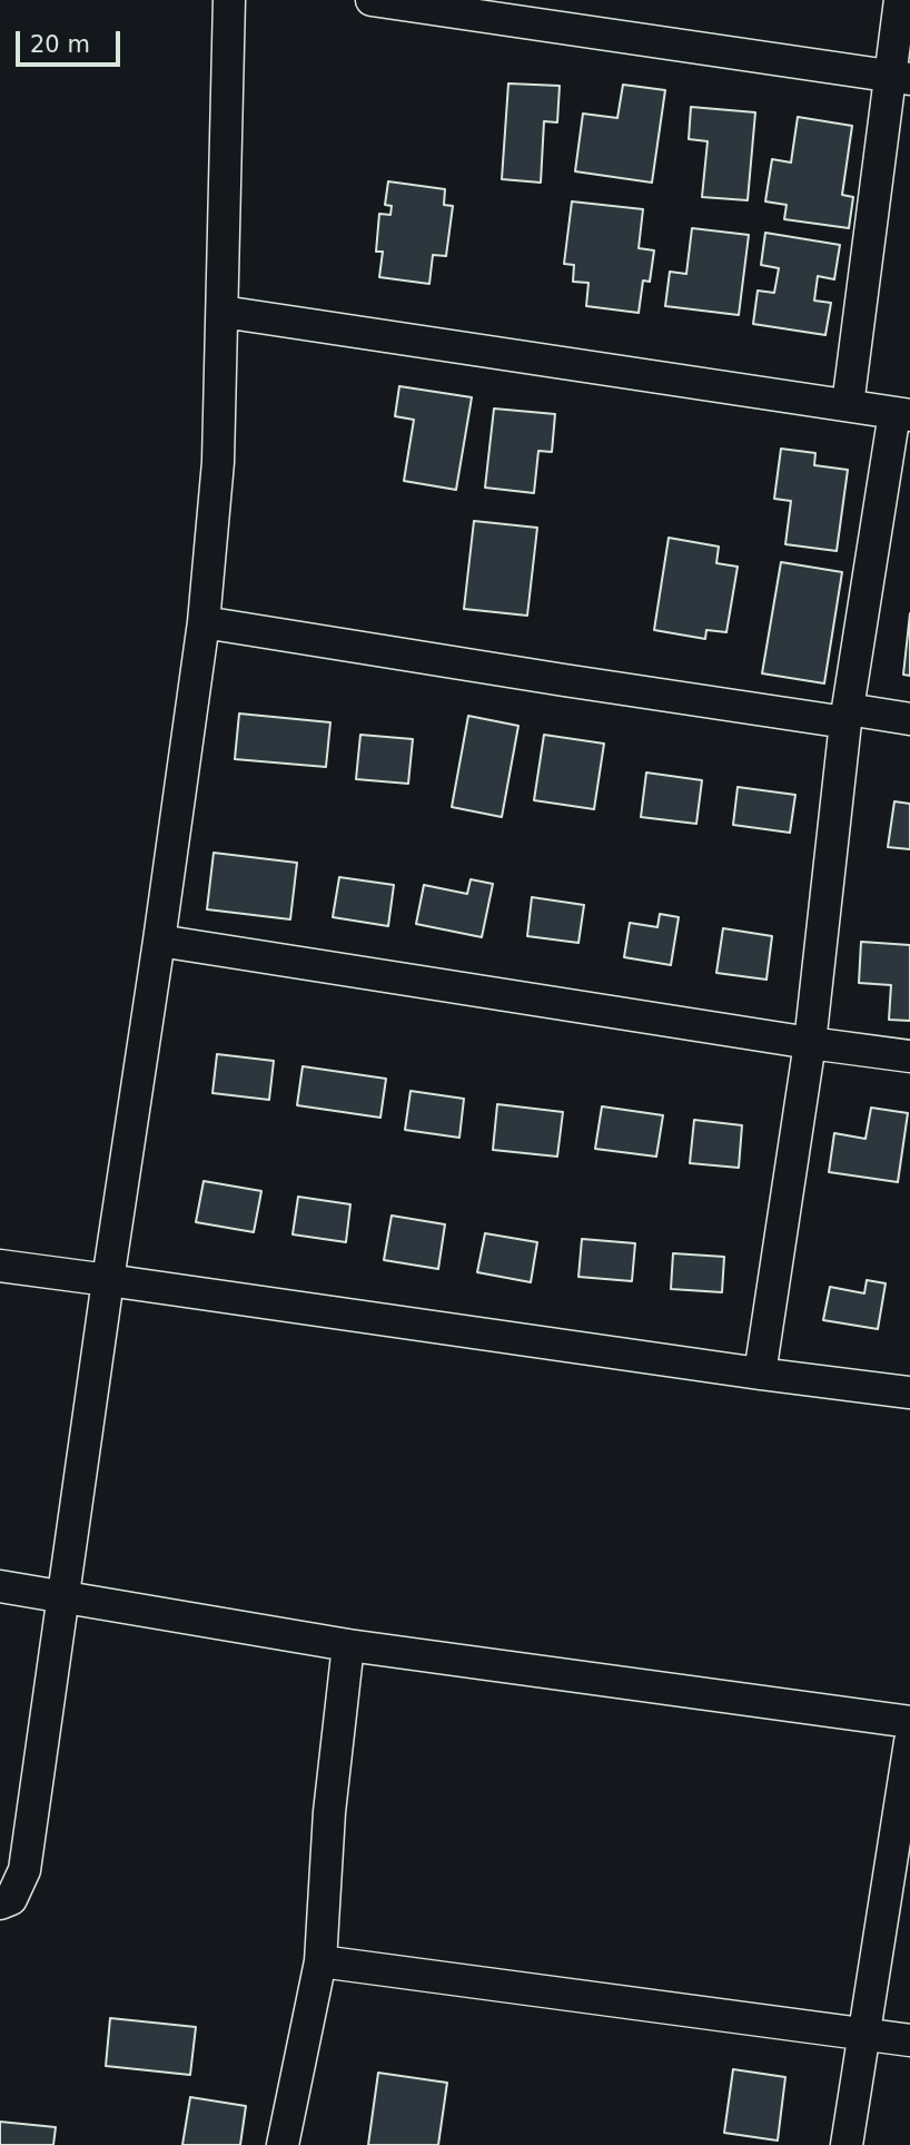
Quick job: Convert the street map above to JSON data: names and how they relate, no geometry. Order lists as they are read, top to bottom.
{
  "scale_bar": "20 m"
}
